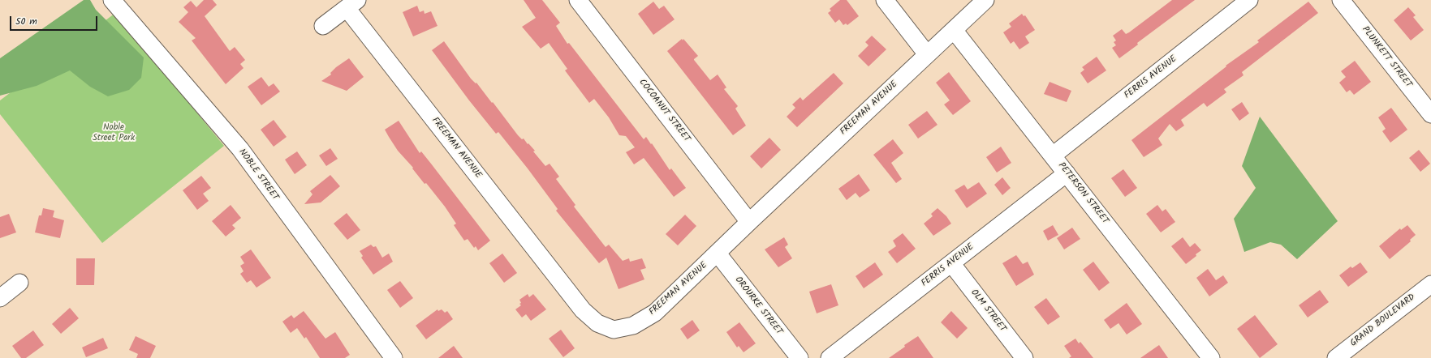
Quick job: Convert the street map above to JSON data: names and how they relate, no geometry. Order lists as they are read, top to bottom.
{
  "streets": {
    "street": [
      "PLUNKETT STREET",
      "FERRIS AVENUE",
      "FREEMAN AVENUE",
      "COCOANUT STREET",
      "NOBLE STREET",
      "PETERSON STREET",
      "OROURKE STREET",
      "OLM STREET",
      "GRAND BOULEVARD"
    ]
  },
  "crossings": [
    ["FERRIS AVENUE", "PETERSON STREET"],
    ["FERRIS AVENUE", "OLM STREET"],
    ["FREEMAN AVENUE", "COCOANUT STREET"],
    ["FREEMAN AVENUE", "PETERSON STREET"],
    ["FREEMAN AVENUE", "OROURKE STREET"]
  ],
  "parks": ["Noble Street Park"],
  "scale_bar": "50 m"
}
